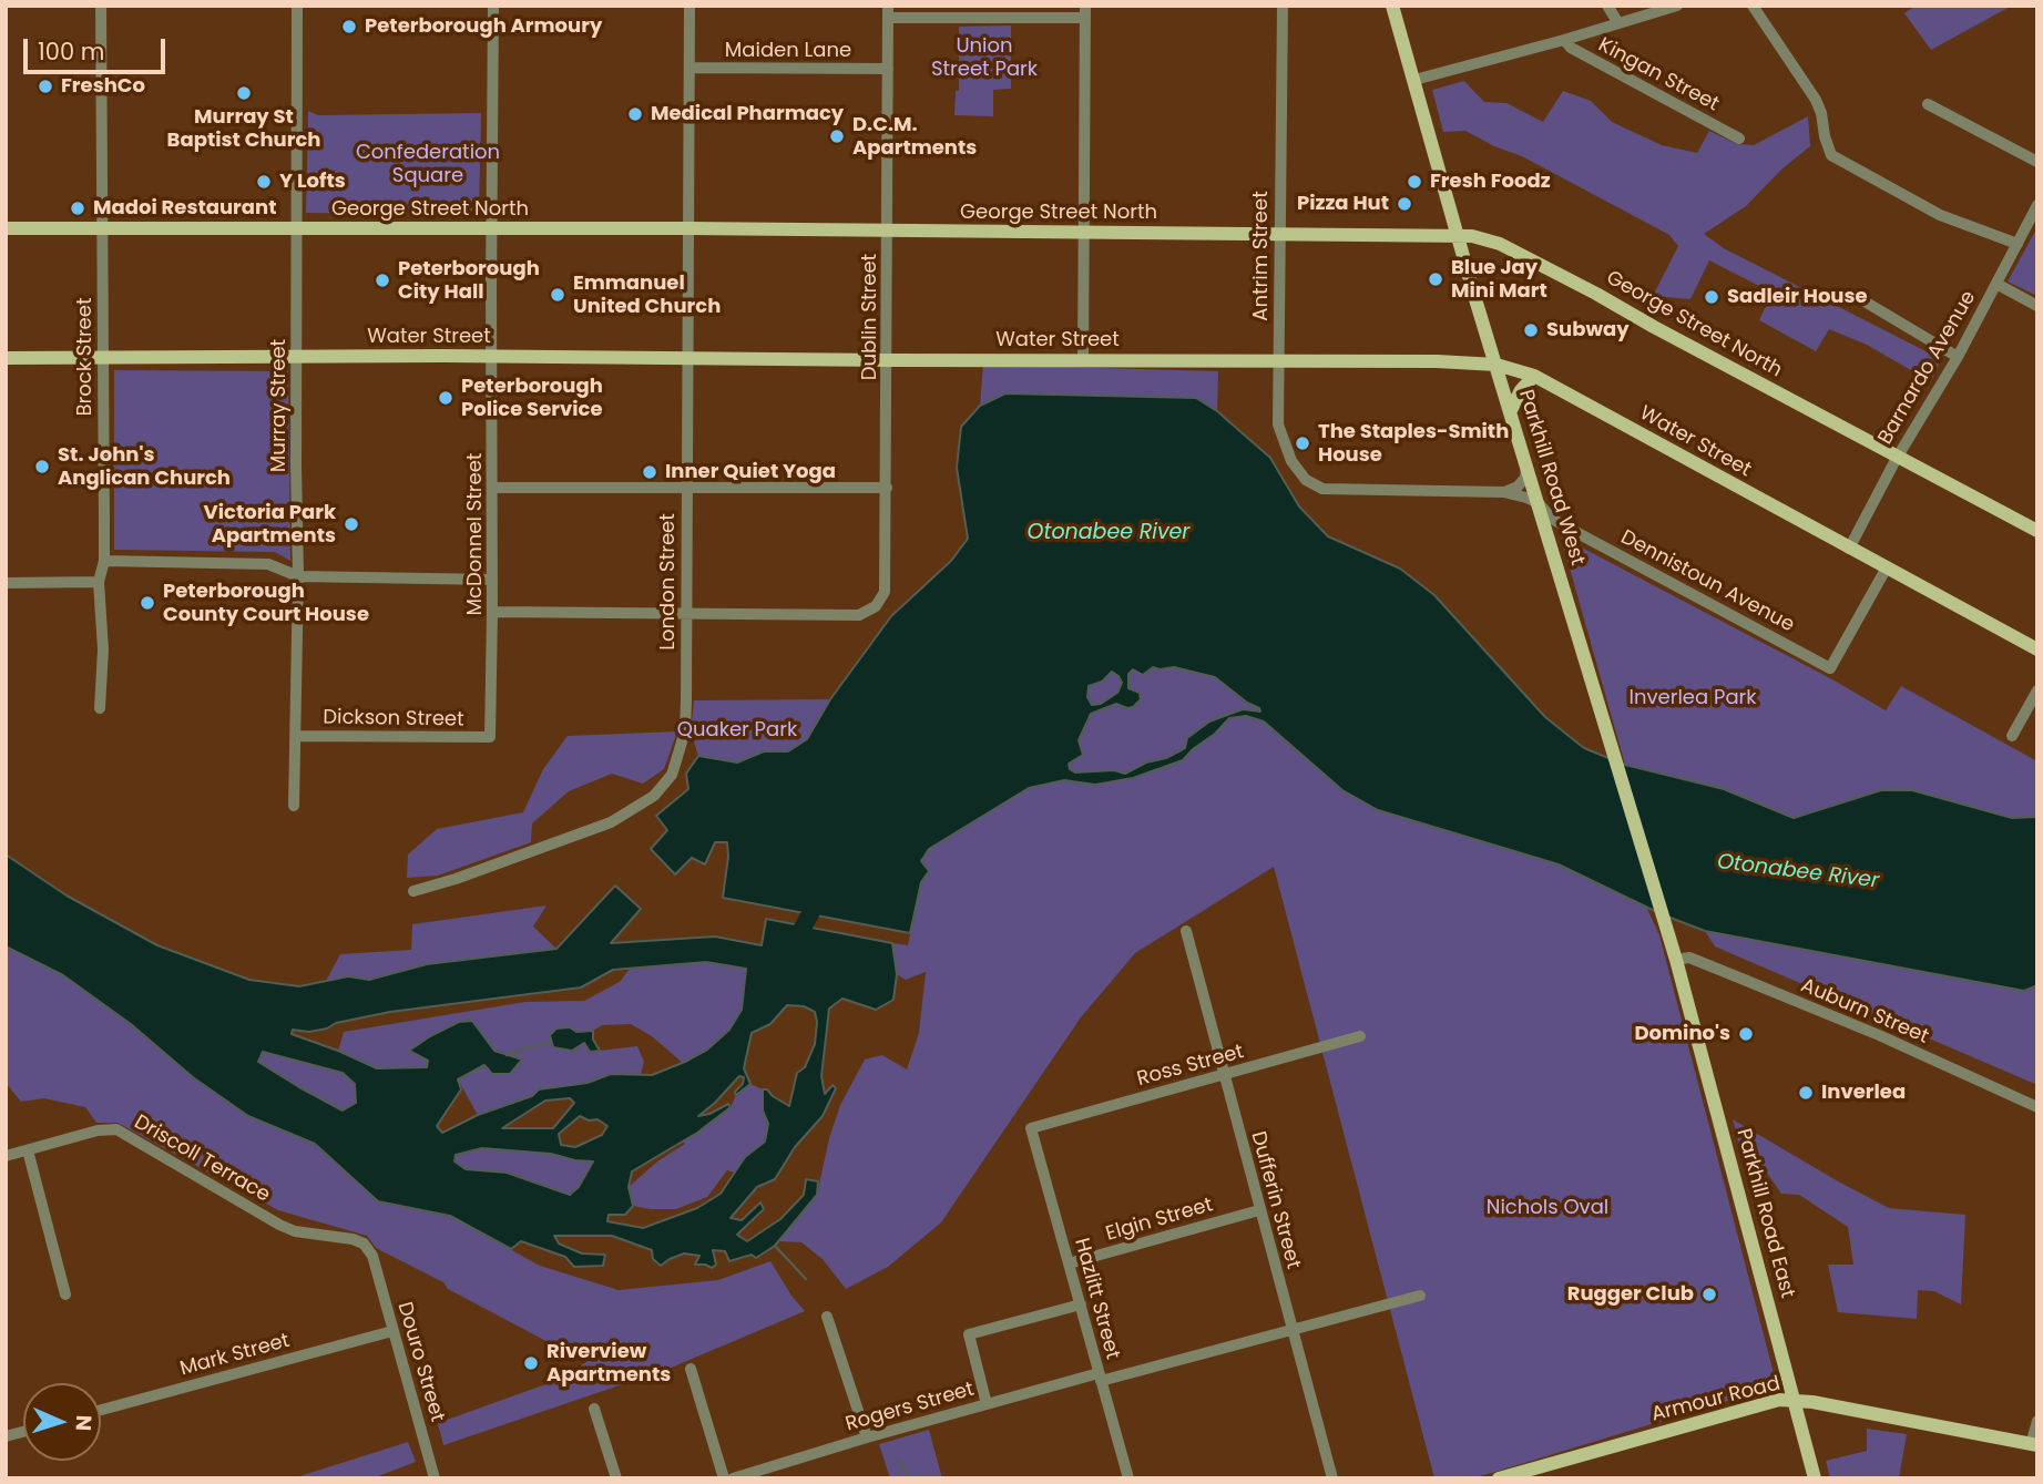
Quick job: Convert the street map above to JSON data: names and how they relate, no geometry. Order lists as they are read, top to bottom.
{
  "streets": {
    "main road": [
      "George Street North",
      "Water Street",
      "Parkhill Road West",
      "Parkhill Road East",
      "Armour Road"
    ],
    "street": [
      "Maiden Lane",
      "Kingan Street",
      "Antrim Street",
      "Dublin Street",
      "Brock Street",
      "Barnardo Avenue",
      "Murray Street",
      "McDonnel Street",
      "London Street",
      "Dennistoun Avenue",
      "Dickson Street",
      "Auburn Street",
      "Ross Street",
      "Driscoll Terrace",
      "Dufferin Street",
      "Elgin Street",
      "Hazlitt Street",
      "Mark Street",
      "Douro Street",
      "Rogers Street"
    ]
  },
  "crossings": [
    ["Maiden Lane", "Dublin Street"],
    ["Maiden Lane", "London Street"],
    ["George Street North", "Antrim Street"],
    ["George Street North", "Dublin Street"],
    ["George Street North", "Brock Street"],
    ["George Street North", "Barnardo Avenue"],
    ["George Street North", "Murray Street"],
    ["George Street North", "Parkhill Road West"],
    ["George Street North", "McDonnel Street"],
    ["George Street North", "London Street"],
    ["Antrim Street", "Water Street"],
    ["Dublin Street", "Water Street"],
    ["Dublin Street", "London Street"],
    ["Water Street", "Brock Street"],
    ["Water Street", "Barnardo Avenue"],
    ["Water Street", "Murray Street"],
    ["Water Street", "Parkhill Road West"],
    ["Water Street", "McDonnel Street"],
    ["Water Street", "London Street"],
    ["Water Street", "Dennistoun Avenue"],
    ["Murray Street", "Dickson Street"],
    ["Parkhill Road West", "Dennistoun Avenue"],
    ["Parkhill Road West", "Auburn Street"],
    ["Parkhill Road West", "Parkhill Road East"],
    ["McDonnel Street", "Dickson Street"],
    ["Auburn Street", "Parkhill Road East"],
    ["Ross Street", "Dufferin Street"],
    ["Ross Street", "Hazlitt Street"],
    ["Driscoll Terrace", "Douro Street"],
    ["Dufferin Street", "Elgin Street"],
    ["Dufferin Street", "Rogers Street"],
    ["Parkhill Road East", "Armour Road"],
    ["Elgin Street", "Hazlitt Street"],
    ["Hazlitt Street", "Rogers Street"],
    ["Mark Street", "Douro Street"]
  ],
  "water": ["Otonabee River"],
  "parks": [
    "Union Street Park",
    "Confederation Square",
    "Inverlea Park",
    "Quaker Park",
    "Nichols Oval"
  ],
  "places": [
    "Peterborough Armoury",
    "FreshCo",
    "Murray St Baptist Church",
    "Medical Pharmacy",
    "D.C.M. Apartments",
    "Y Lofts",
    "Fresh Foodz",
    "Pizza Hut",
    "Madoi Restaurant",
    "Blue Jay Mini Mart",
    "Peterborough City Hall",
    "Emmanuel United Church",
    "Sadleir House",
    "Subway",
    "Peterborough Police Service",
    "The Staples-Smith House",
    "St. John's Anglican Church",
    "Inner Quiet Yoga",
    "Victoria Park Apartments",
    "Peterborough County Court House",
    "Domino's",
    "Inverlea",
    "Rugger Club",
    "Riverview Apartments"
  ],
  "scale_bar": "100 m",
  "north": "right"
}
